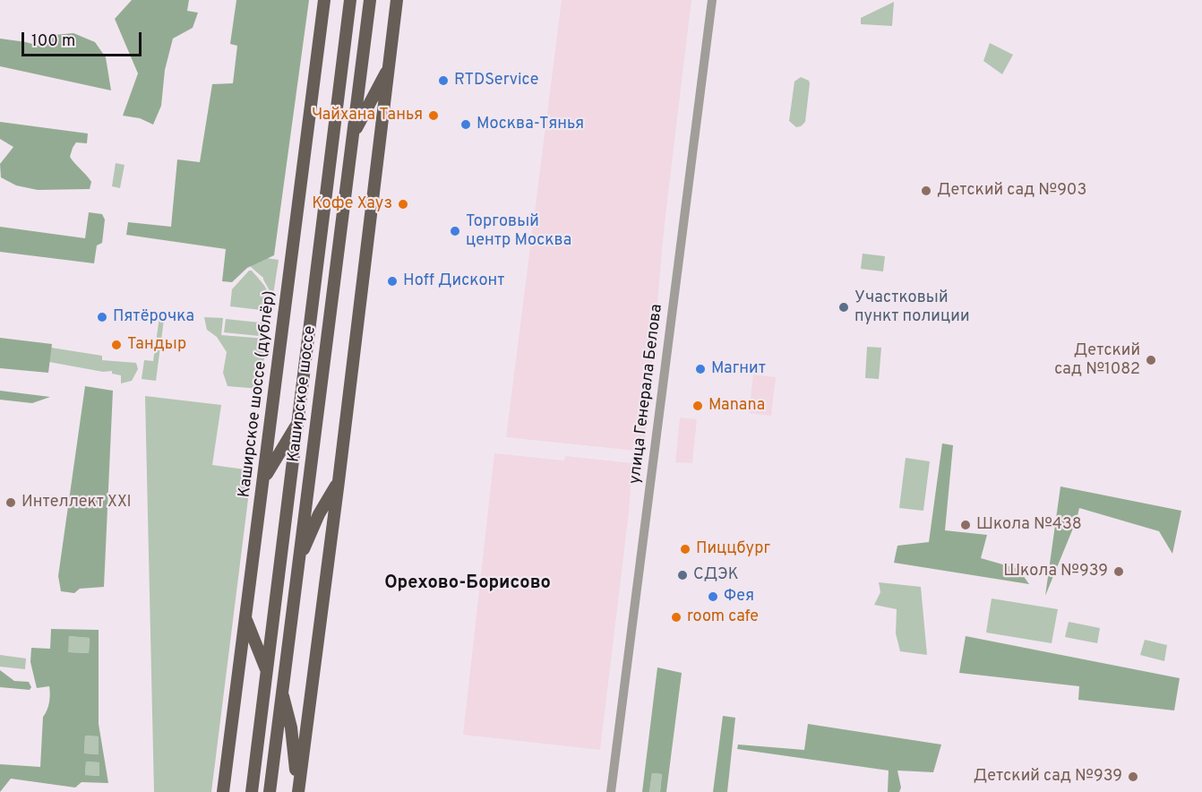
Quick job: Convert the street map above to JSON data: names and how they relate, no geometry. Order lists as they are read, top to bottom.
{
  "streets": {
    "main road": ["Каширское шоссе (дублёр)", "Каширское шоссе"],
    "street": ["улица Генерала Белова"]
  },
  "districts": ["Орехово-Борисово"],
  "places": [
    "RTDService",
    "Чайхана Танья",
    "Москва-Тянья",
    "Детский сад №903",
    "Кофе Хауз",
    "Торговый центр Москва",
    "Hoff Дисконт",
    "Участковый пункт полиции",
    "Пятёрочка",
    "Тандыр",
    "Детский сад №1082",
    "Магнит",
    "Manana",
    "Интеллект XXI",
    "Школа №438",
    "Пиццбург",
    "Школа №939",
    "СДЭК",
    "Фея",
    "room cafe",
    "Детский сад №939"
  ],
  "scale_bar": "100 m"
}
